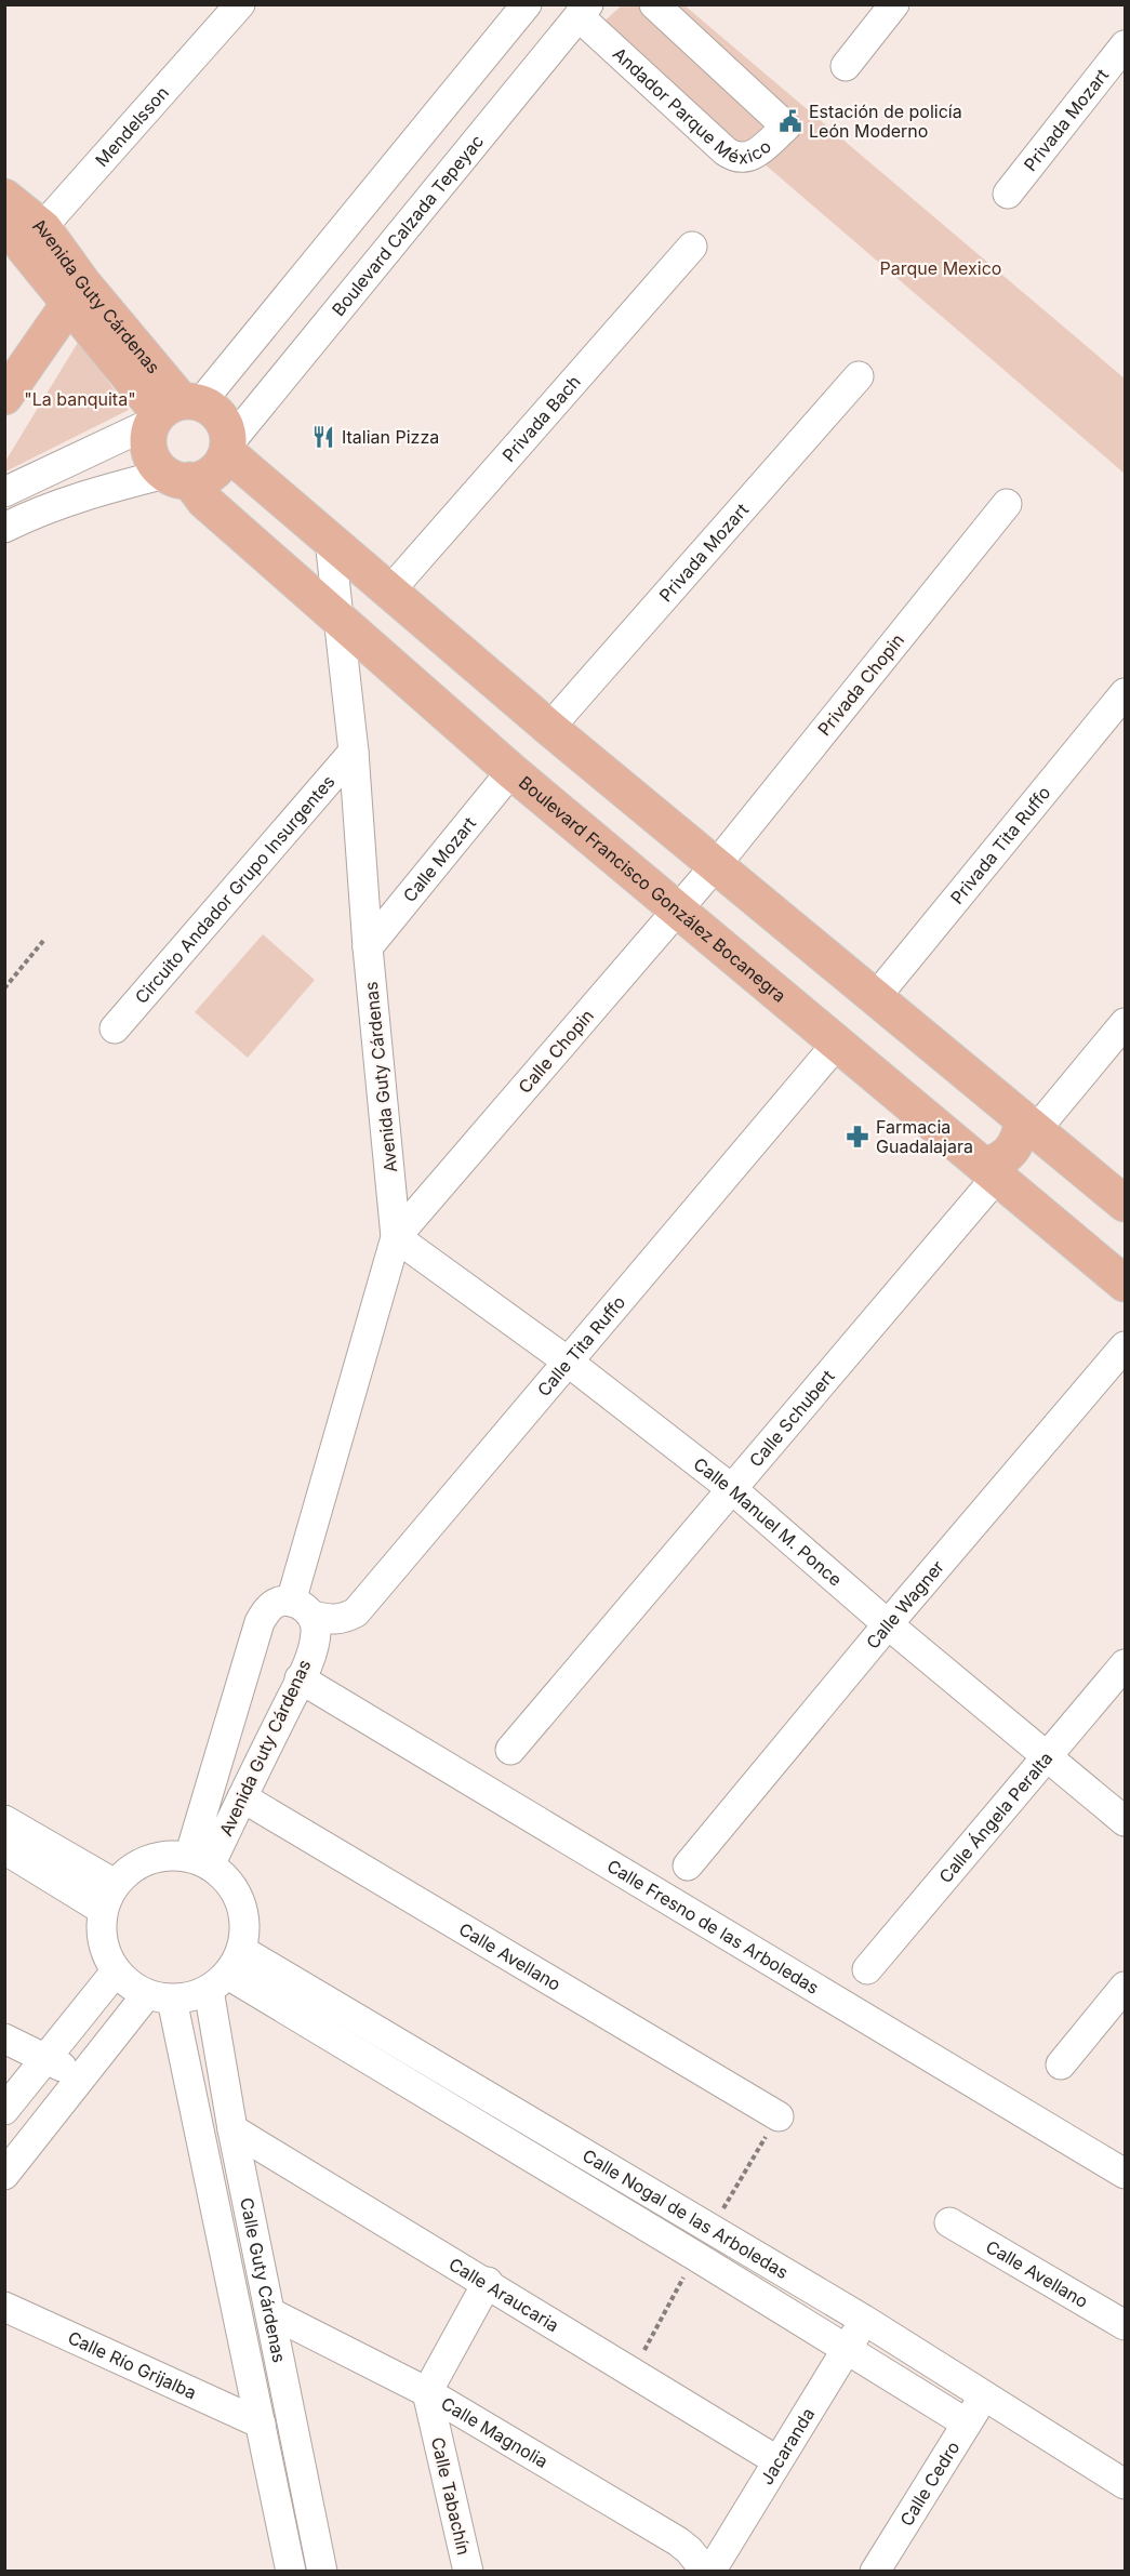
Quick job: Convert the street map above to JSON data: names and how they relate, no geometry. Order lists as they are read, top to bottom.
{
  "streets": {
    "main road": ["Avenida Guty Cárdenas", "Boulevard Francisco González Bocanegra"],
    "street": [
      "Andador Parque México",
      "Privada Mozart",
      "Mendelsson",
      "Boulevard Calzada Tepeyac",
      "Privada Bach",
      "Privada Chopin",
      "Privada Tita Ruffo",
      "Calle Mozart",
      "Circuito Andador Grupo Insurgentes",
      "Calle Chopin",
      "Calle Tita Ruffo",
      "Calle Schubert",
      "Calle Manuel M. Ponce",
      "Calle Wagner",
      "Calle Ángela Peralta",
      "Calle Fresno de las Arboledas",
      "Calle Avellano",
      "Calle Nogal de las Arboledas",
      "Calle Guty Cárdenas",
      "Calle Araucaria",
      "Calle Río Grijalba",
      "Calle Magnolia",
      "Jacaranda",
      "Calle Cedro",
      "Calle Tabachín"
    ]
  },
  "crossings": [
    ["Andador Parque México", "Boulevard Calzada Tepeyac"],
    ["Mendelsson", "Avenida Guty Cárdenas"],
    ["Boulevard Calzada Tepeyac", "Avenida Guty Cárdenas"],
    ["Boulevard Calzada Tepeyac", "Boulevard Francisco González Bocanegra"],
    ["Avenida Guty Cárdenas", "Calle Mozart"],
    ["Avenida Guty Cárdenas", "Boulevard Francisco González Bocanegra"],
    ["Avenida Guty Cárdenas", "Circuito Andador Grupo Insurgentes"],
    ["Avenida Guty Cárdenas", "Calle Chopin"],
    ["Avenida Guty Cárdenas", "Calle Tita Ruffo"],
    ["Avenida Guty Cárdenas", "Calle Manuel M. Ponce"],
    ["Avenida Guty Cárdenas", "Calle Fresno de las Arboledas"],
    ["Avenida Guty Cárdenas", "Calle Avellano"],
    ["Avenida Guty Cárdenas", "Calle Nogal de las Arboledas"],
    ["Avenida Guty Cárdenas", "Calle Guty Cárdenas"],
    ["Privada Chopin", "Calle Chopin"],
    ["Calle Mozart", "Boulevard Francisco González Bocanegra"],
    ["Boulevard Francisco González Bocanegra", "Calle Chopin"],
    ["Boulevard Francisco González Bocanegra", "Calle Tita Ruffo"],
    ["Boulevard Francisco González Bocanegra", "Calle Schubert"],
    ["Calle Chopin", "Calle Manuel M. Ponce"],
    ["Calle Tita Ruffo", "Calle Manuel M. Ponce"],
    ["Calle Schubert", "Calle Manuel M. Ponce"],
    ["Calle Manuel M. Ponce", "Calle Wagner"],
    ["Calle Manuel M. Ponce", "Calle Ángela Peralta"],
    ["Calle Nogal de las Arboledas", "Calle Guty Cárdenas"],
    ["Calle Nogal de las Arboledas", "Jacaranda"],
    ["Calle Nogal de las Arboledas", "Calle Cedro"],
    ["Calle Guty Cárdenas", "Calle Araucaria"],
    ["Calle Guty Cárdenas", "Calle Río Grijalba"],
    ["Calle Guty Cárdenas", "Calle Magnolia"],
    ["Calle Araucaria", "Jacaranda"],
    ["Calle Magnolia", "Jacaranda"],
    ["Calle Magnolia", "Calle Tabachín"]
  ],
  "parks": ["Parque Mexico", "\"La banquita\""],
  "places": {
    "public building": ["Estación de policía León Moderno"],
    "restaurant": ["Italian Pizza"],
    "pharmacy": ["Farmacia Guadalajara"]
  }
}
